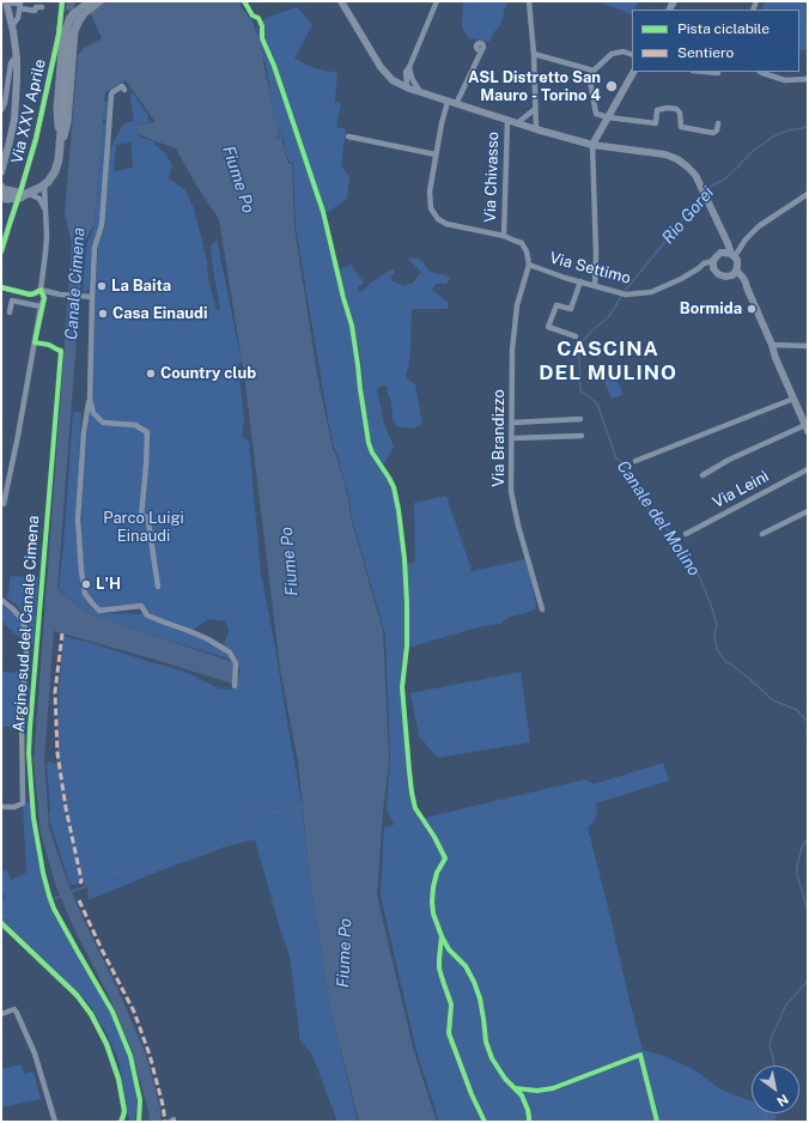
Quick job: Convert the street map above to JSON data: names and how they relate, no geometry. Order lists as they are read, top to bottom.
{
  "streets": {
    "street": [
      "Via XXV Aprile",
      "Via Chivasso",
      "Via Settimo",
      "Via Brandizzo",
      "Via Leinì"
    ],
    "cycle path": ["Argine sud del Canale Cimena"]
  },
  "crossings": [
    ["Via Chivasso", "Via Settimo"],
    ["Via Settimo", "Via Brandizzo"]
  ],
  "districts": ["CASCINA DEL MULINO"],
  "water": [
    "Fiume Po",
    "Rio Gorei",
    "Canale Cimena",
    "Canale del Molino"
  ],
  "parks": ["Parco Luigi Einaudi"],
  "places": [
    "ASL Distretto San Mauro - Torino 4",
    "La Baita",
    "Bormida",
    "Casa Einaudi",
    "Country club",
    "L'H"
  ],
  "legend": ["Pista ciclabile", "Sentiero"],
  "north": "bottom right"
}
